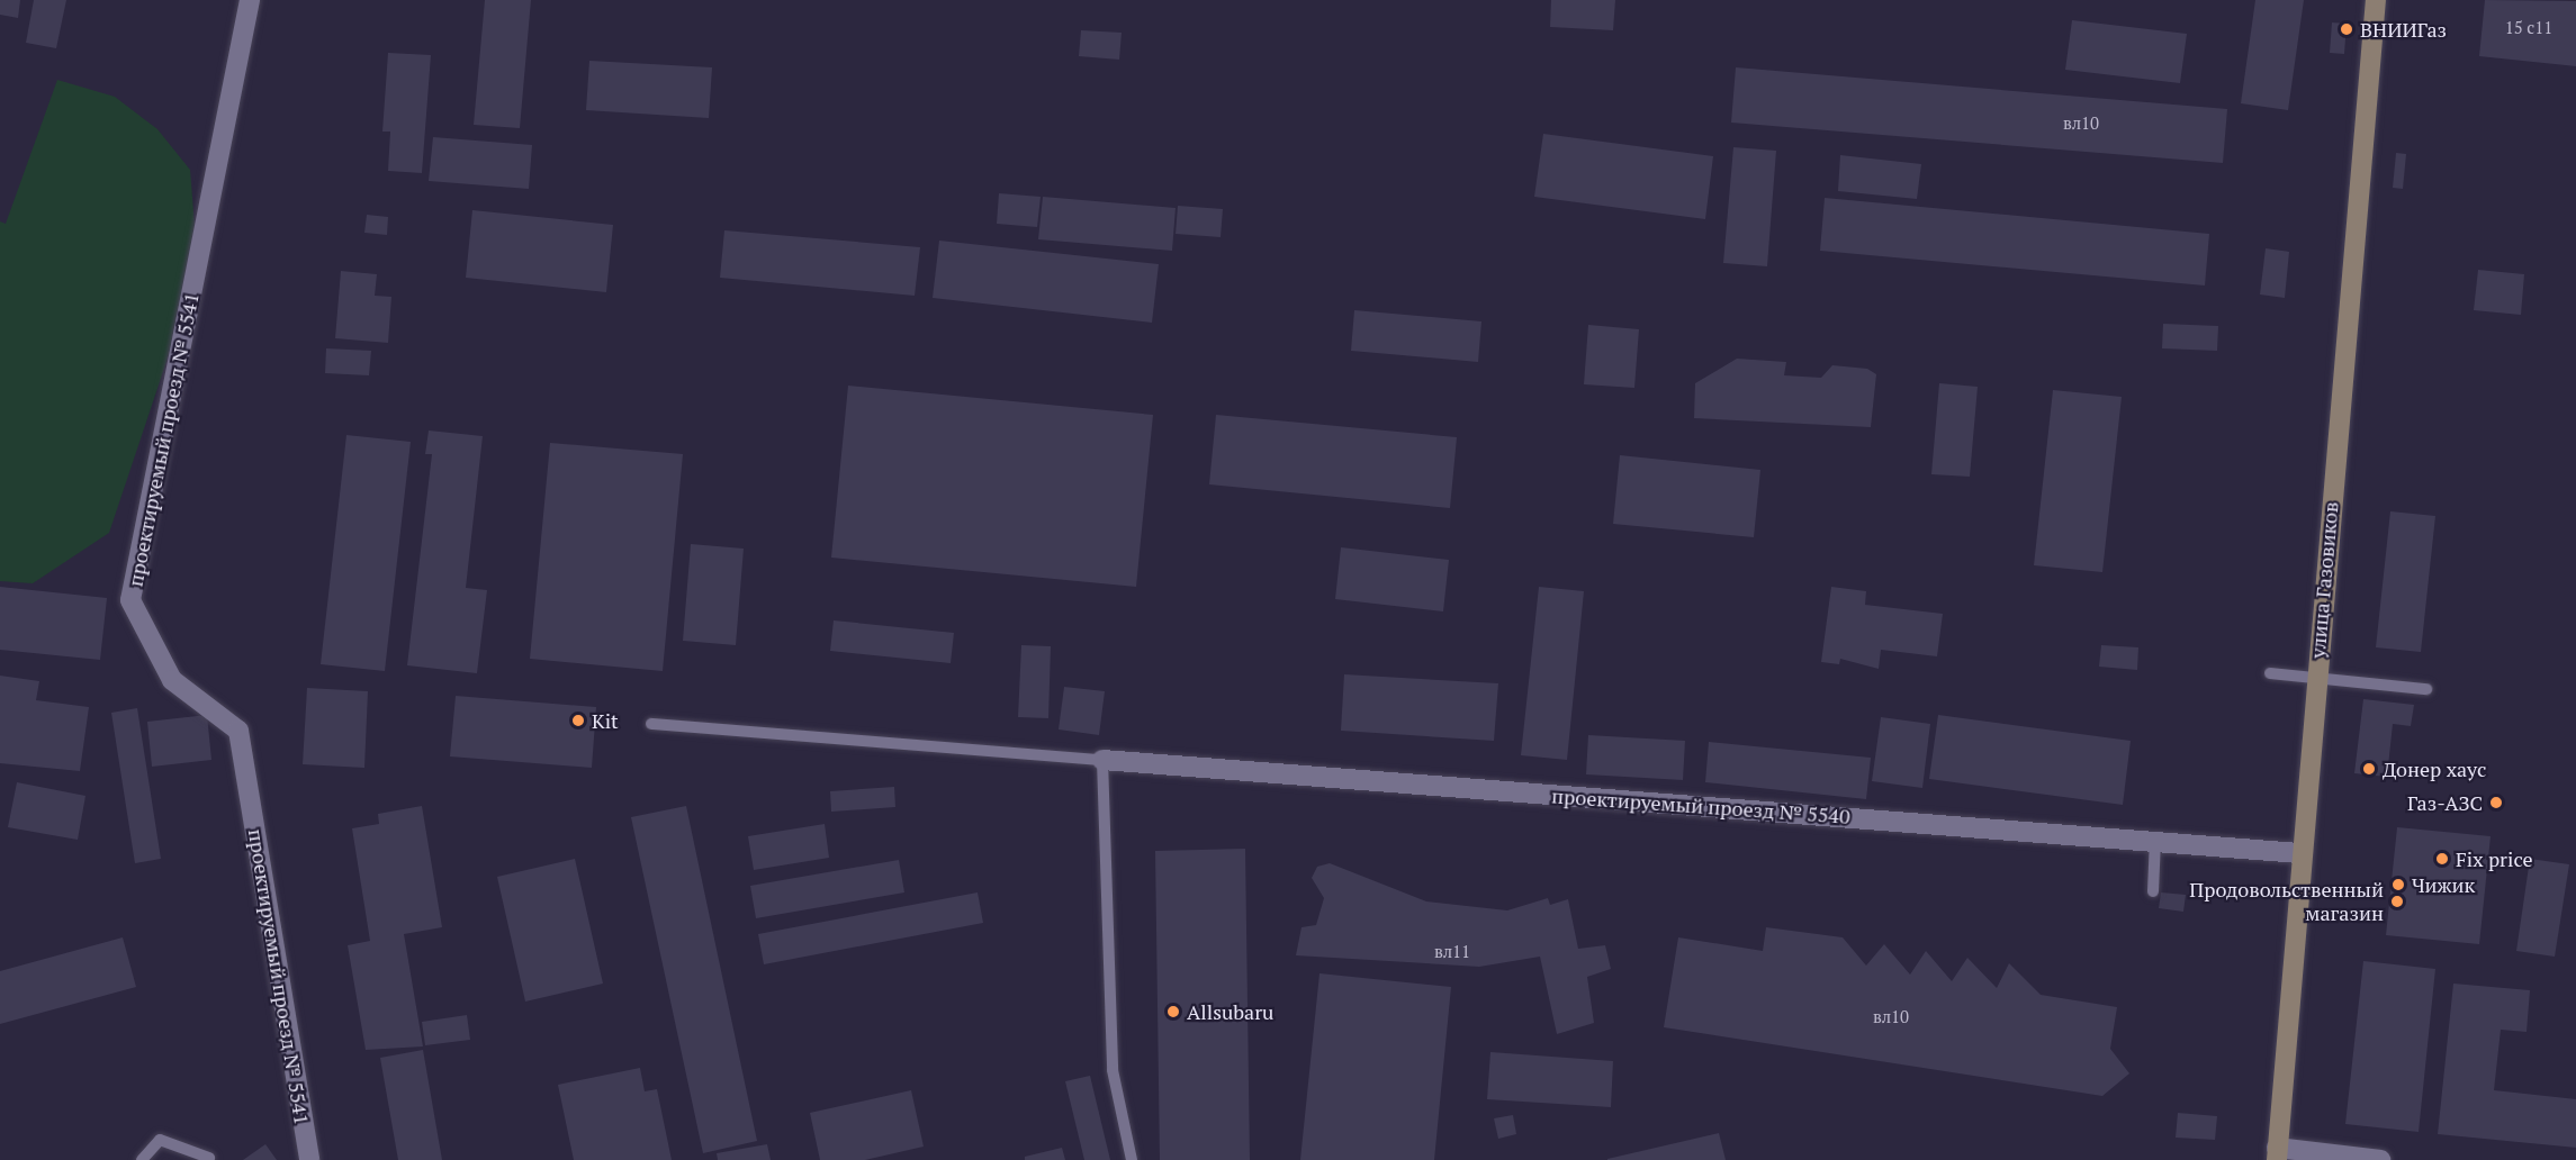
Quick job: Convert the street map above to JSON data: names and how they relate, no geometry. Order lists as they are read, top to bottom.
{
  "streets": {
    "street": ["проектируемый проезд № 5541", "улица Газовиков", "проектируемый проезд № 5540"]
  },
  "crossings": [
    ["улица Газовиков", "проектируемый проезд № 5540"]
  ],
  "places": [
    "ВНИИГаз",
    "Kit",
    "Донер хаус",
    "Газ-АЗС",
    "Fix price",
    "Чижик",
    "Продовольственный магазин",
    "Allsubaru"
  ],
  "house_numbers": [
    "15 с11",
    "вл10",
    "вл11",
    "вл10"
  ]
}
